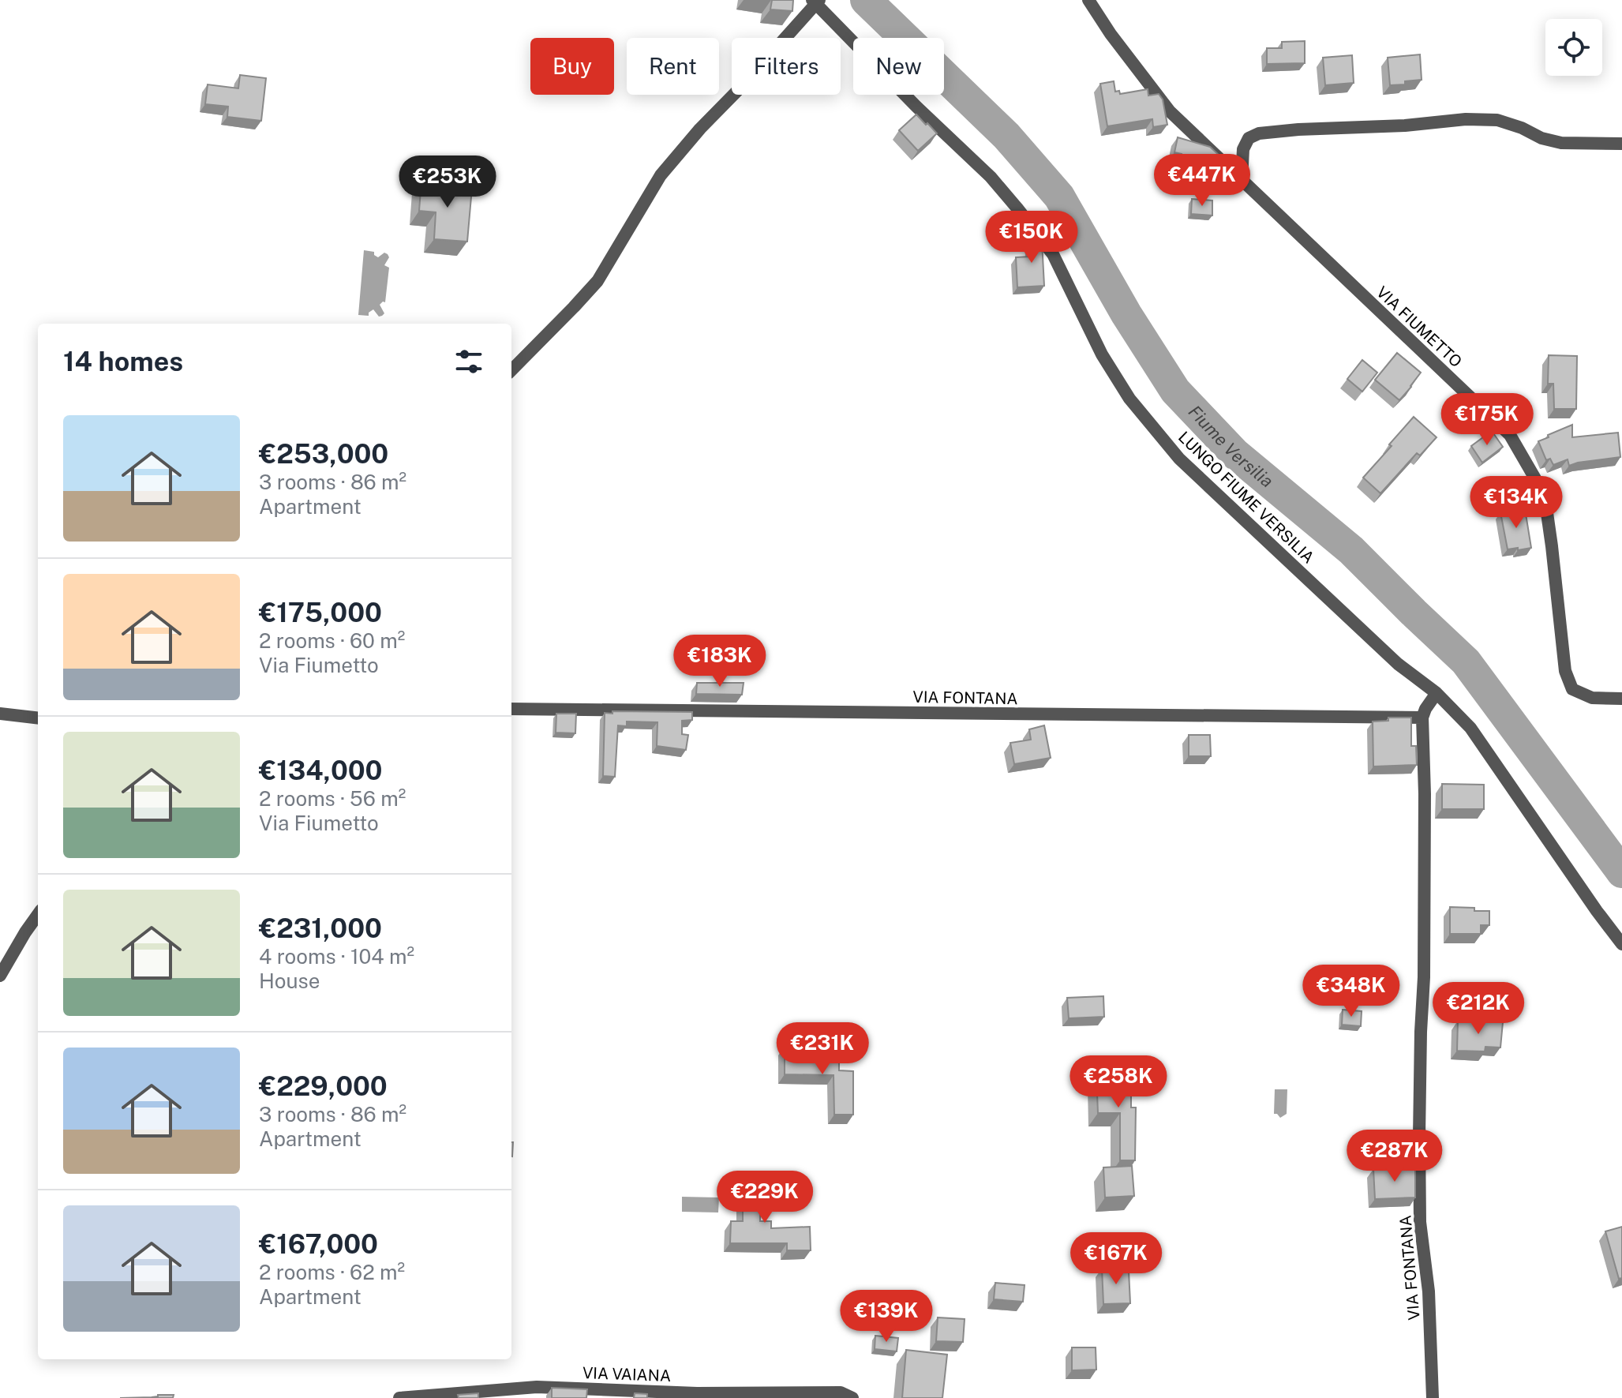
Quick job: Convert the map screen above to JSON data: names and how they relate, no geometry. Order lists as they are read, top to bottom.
{
  "streets": {
    "street": [
      "VIA FIUMETTO",
      "LUNGO FIUME VERSILIA",
      "VIA FONTANA",
      "VIA VAIANA"
    ]
  },
  "water": ["Fiume Versilia"],
  "page": {
    "chip": [
      "Buy",
      "Rent",
      "Filters",
      "New"
    ],
    "price": [
      "€447K",
      "€253K",
      "€150K",
      "€175K",
      "€134K",
      "€183K",
      "€348K",
      "€212K",
      "€231K",
      "€258K",
      "€287K",
      "€229K",
      "€167K",
      "€139K"
    ],
    "heading": "14 homes",
    "list": [
      {
        "name": "€253,000",
        "note": "3 rooms · 86 m² · Apartment"
      },
      {
        "name": "€175,000",
        "note": "2 rooms · 60 m² · Via Fiumetto"
      },
      {
        "name": "€134,000",
        "note": "2 rooms · 56 m² · Via Fiumetto"
      },
      {
        "name": "€231,000",
        "note": "4 rooms · 104 m² · House"
      },
      {
        "name": "€229,000",
        "note": "3 rooms · 86 m² · Apartment"
      },
      {
        "name": "€167,000",
        "note": "2 rooms · 62 m² · Apartment"
      }
    ]
  }
}
